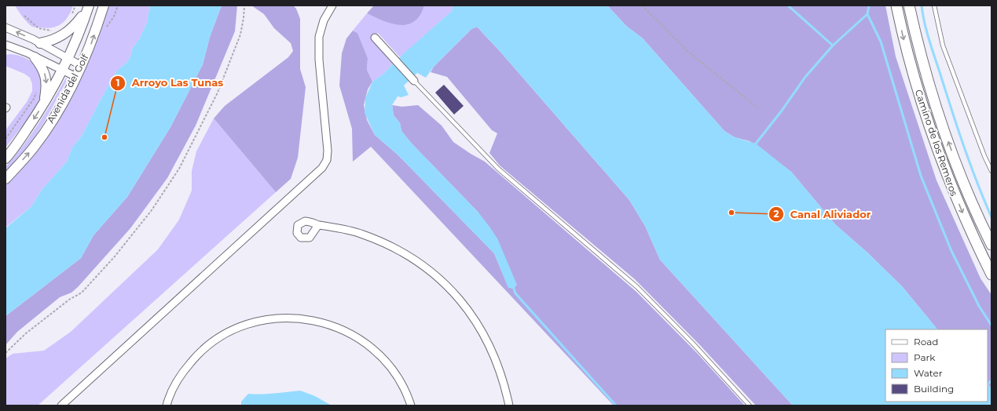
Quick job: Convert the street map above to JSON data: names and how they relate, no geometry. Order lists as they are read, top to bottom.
{
  "streets": {
    "main road": ["Camino de los Remeros"],
    "street": ["Avenida del Golf"]
  },
  "places": ["Arroyo Las Tunas", "Canal Aliviador"],
  "legend": [
    "Road",
    "Park",
    "Water",
    "Building"
  ]
}
